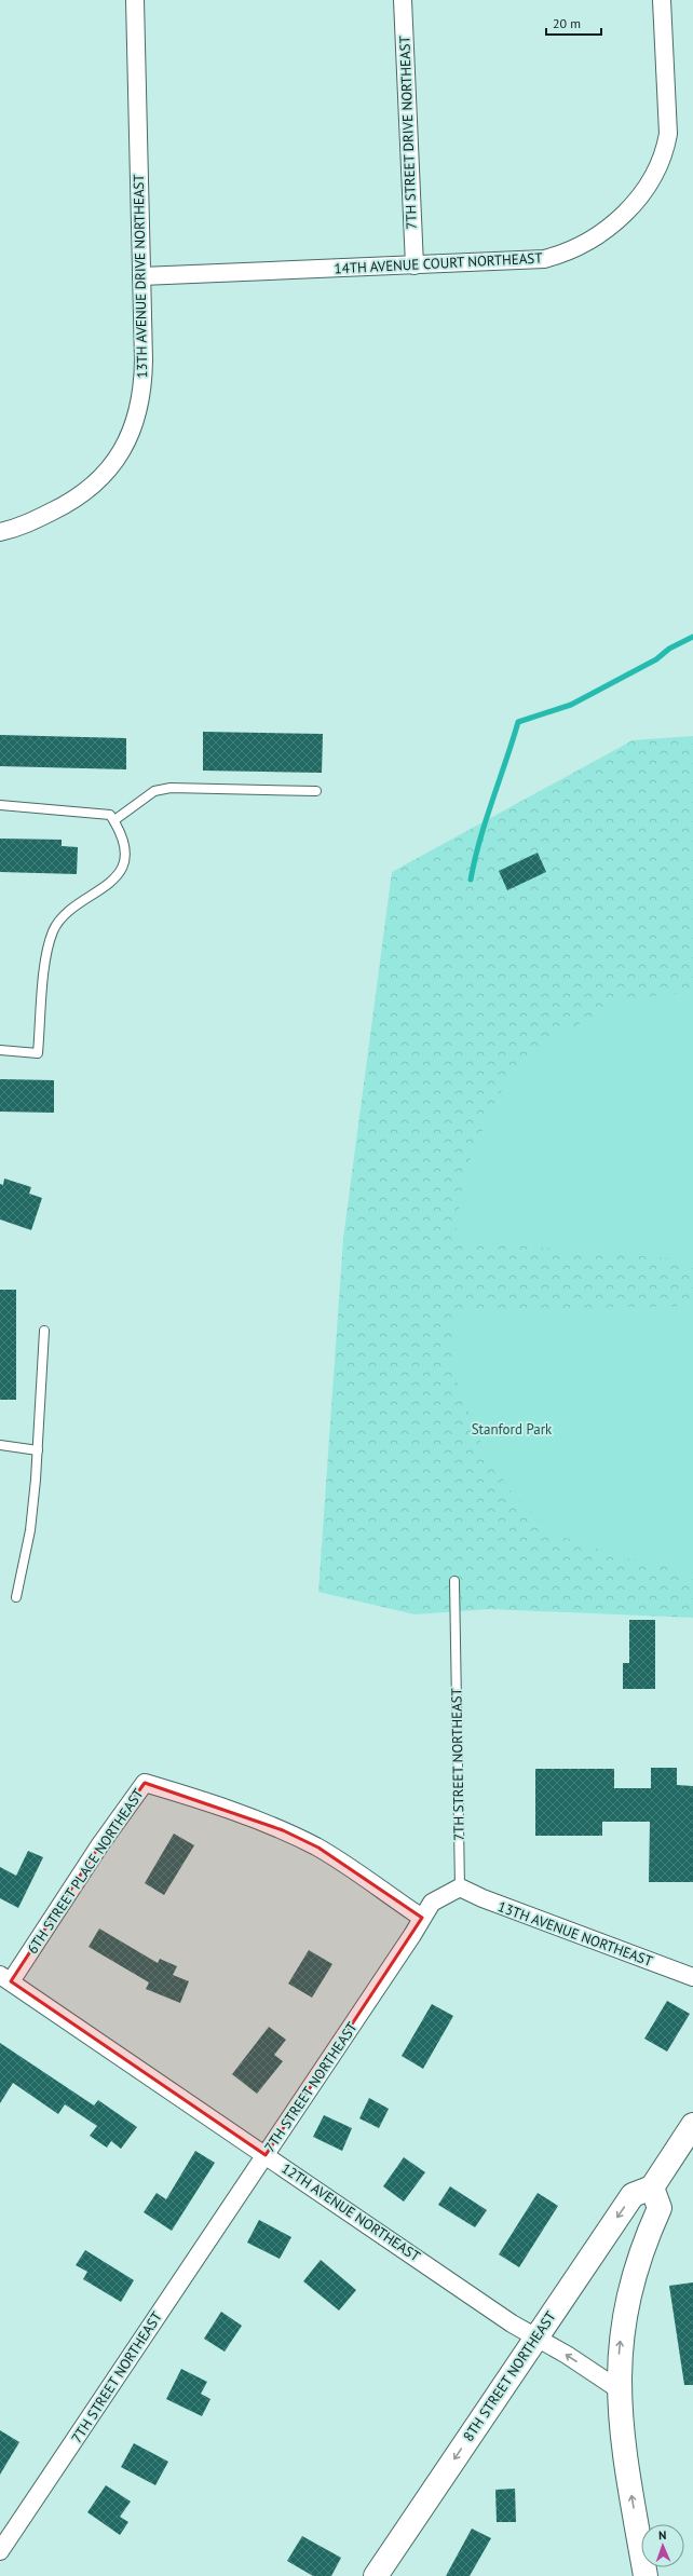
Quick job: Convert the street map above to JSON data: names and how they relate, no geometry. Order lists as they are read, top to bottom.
{
  "streets": {
    "main road": ["8TH STREET NORTHEAST"],
    "street": [
      "7TH STREET DRIVE NORTHEAST",
      "14TH AVENUE COURT NORTHEAST",
      "13TH AVENUE DRIVE NORTHEAST",
      "7TH STREET NORTHEAST",
      "6TH STREET PLACE NORTHEAST",
      "13TH AVENUE NORTHEAST",
      "12TH AVENUE NORTHEAST"
    ]
  },
  "crossings": [
    ["7TH STREET DRIVE NORTHEAST", "14TH AVENUE COURT NORTHEAST"],
    ["14TH AVENUE COURT NORTHEAST", "13TH AVENUE DRIVE NORTHEAST"],
    ["7TH STREET NORTHEAST", "6TH STREET PLACE NORTHEAST"],
    ["7TH STREET NORTHEAST", "13TH AVENUE NORTHEAST"],
    ["7TH STREET NORTHEAST", "12TH AVENUE NORTHEAST"],
    ["6TH STREET PLACE NORTHEAST", "12TH AVENUE NORTHEAST"],
    ["12TH AVENUE NORTHEAST", "8TH STREET NORTHEAST"]
  ],
  "one_way": ["8TH STREET NORTHEAST"],
  "parks": ["Stanford Park"],
  "scale_bar": "20 m",
  "north": "top"
}
